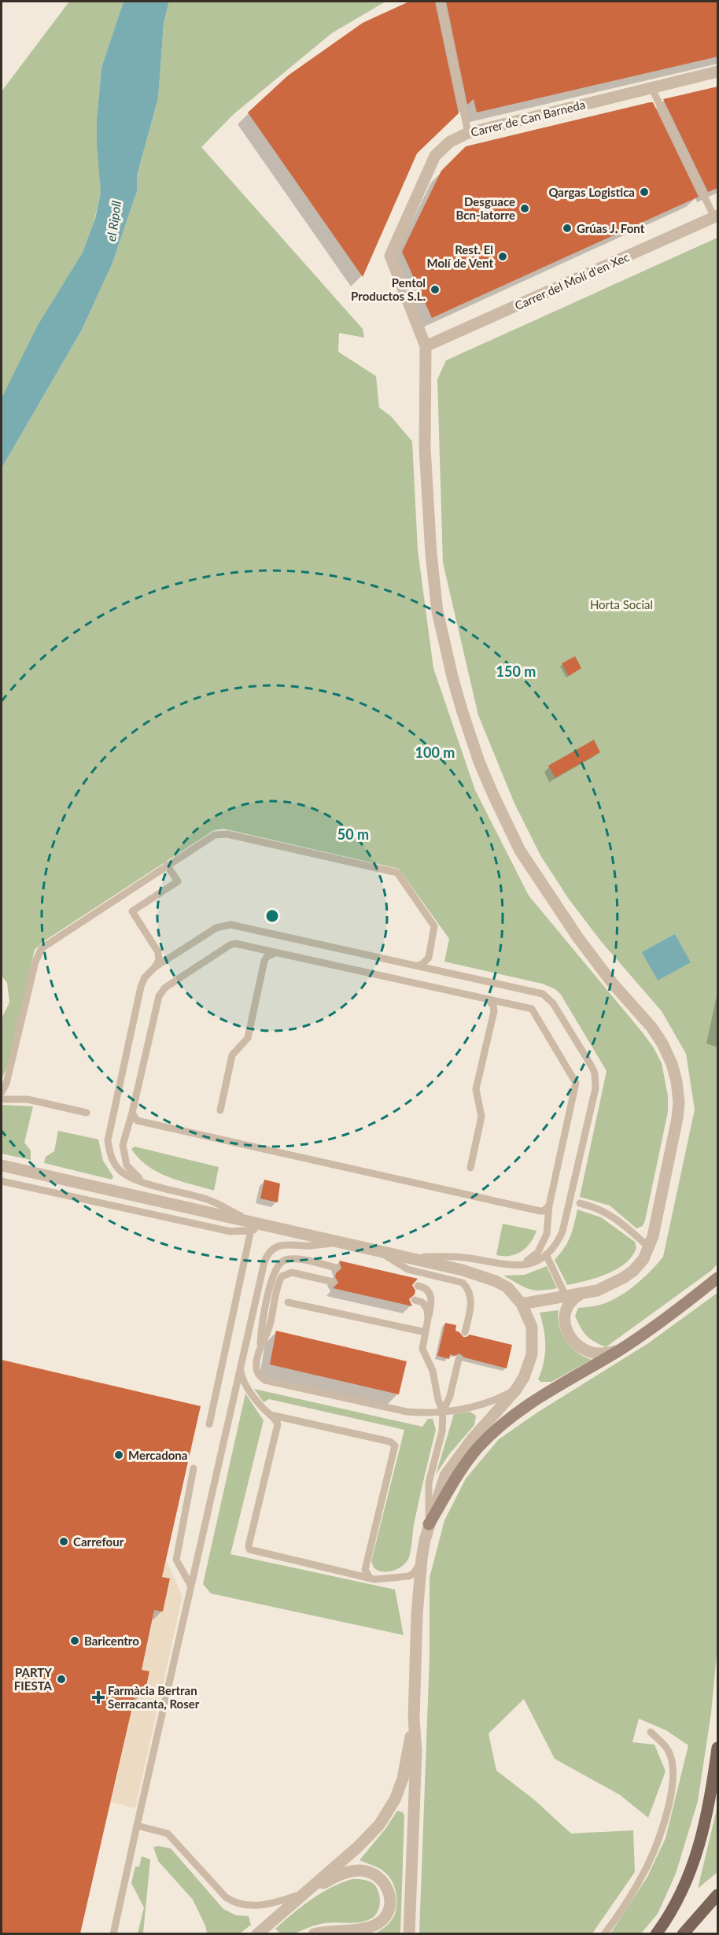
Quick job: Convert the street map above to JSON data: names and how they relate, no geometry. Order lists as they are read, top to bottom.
{
  "streets": {
    "street": ["Carrer de Can Barneda", "Carrer del Molí d'en Xec"]
  },
  "crossings": [
    ["Carrer de Can Barneda", "Carrer del Molí d'en Xec"]
  ],
  "water": ["el Ripoll"],
  "parks": ["Horta Social"],
  "places": {
    "other": [
      "Qargas Logistica",
      "Desguace Bcn-latorre",
      "Grúas J. Font",
      "Rest. El Molí de Vent",
      "Pentol Productos S.L.",
      "Mercadona",
      "Carrefour",
      "Baricentro",
      "PARTY FIESTA"
    ],
    "health": ["Farmàcia Bertran Serracanta, Roser"]
  },
  "rings": ["150 m", "100 m", "50 m"]
}
